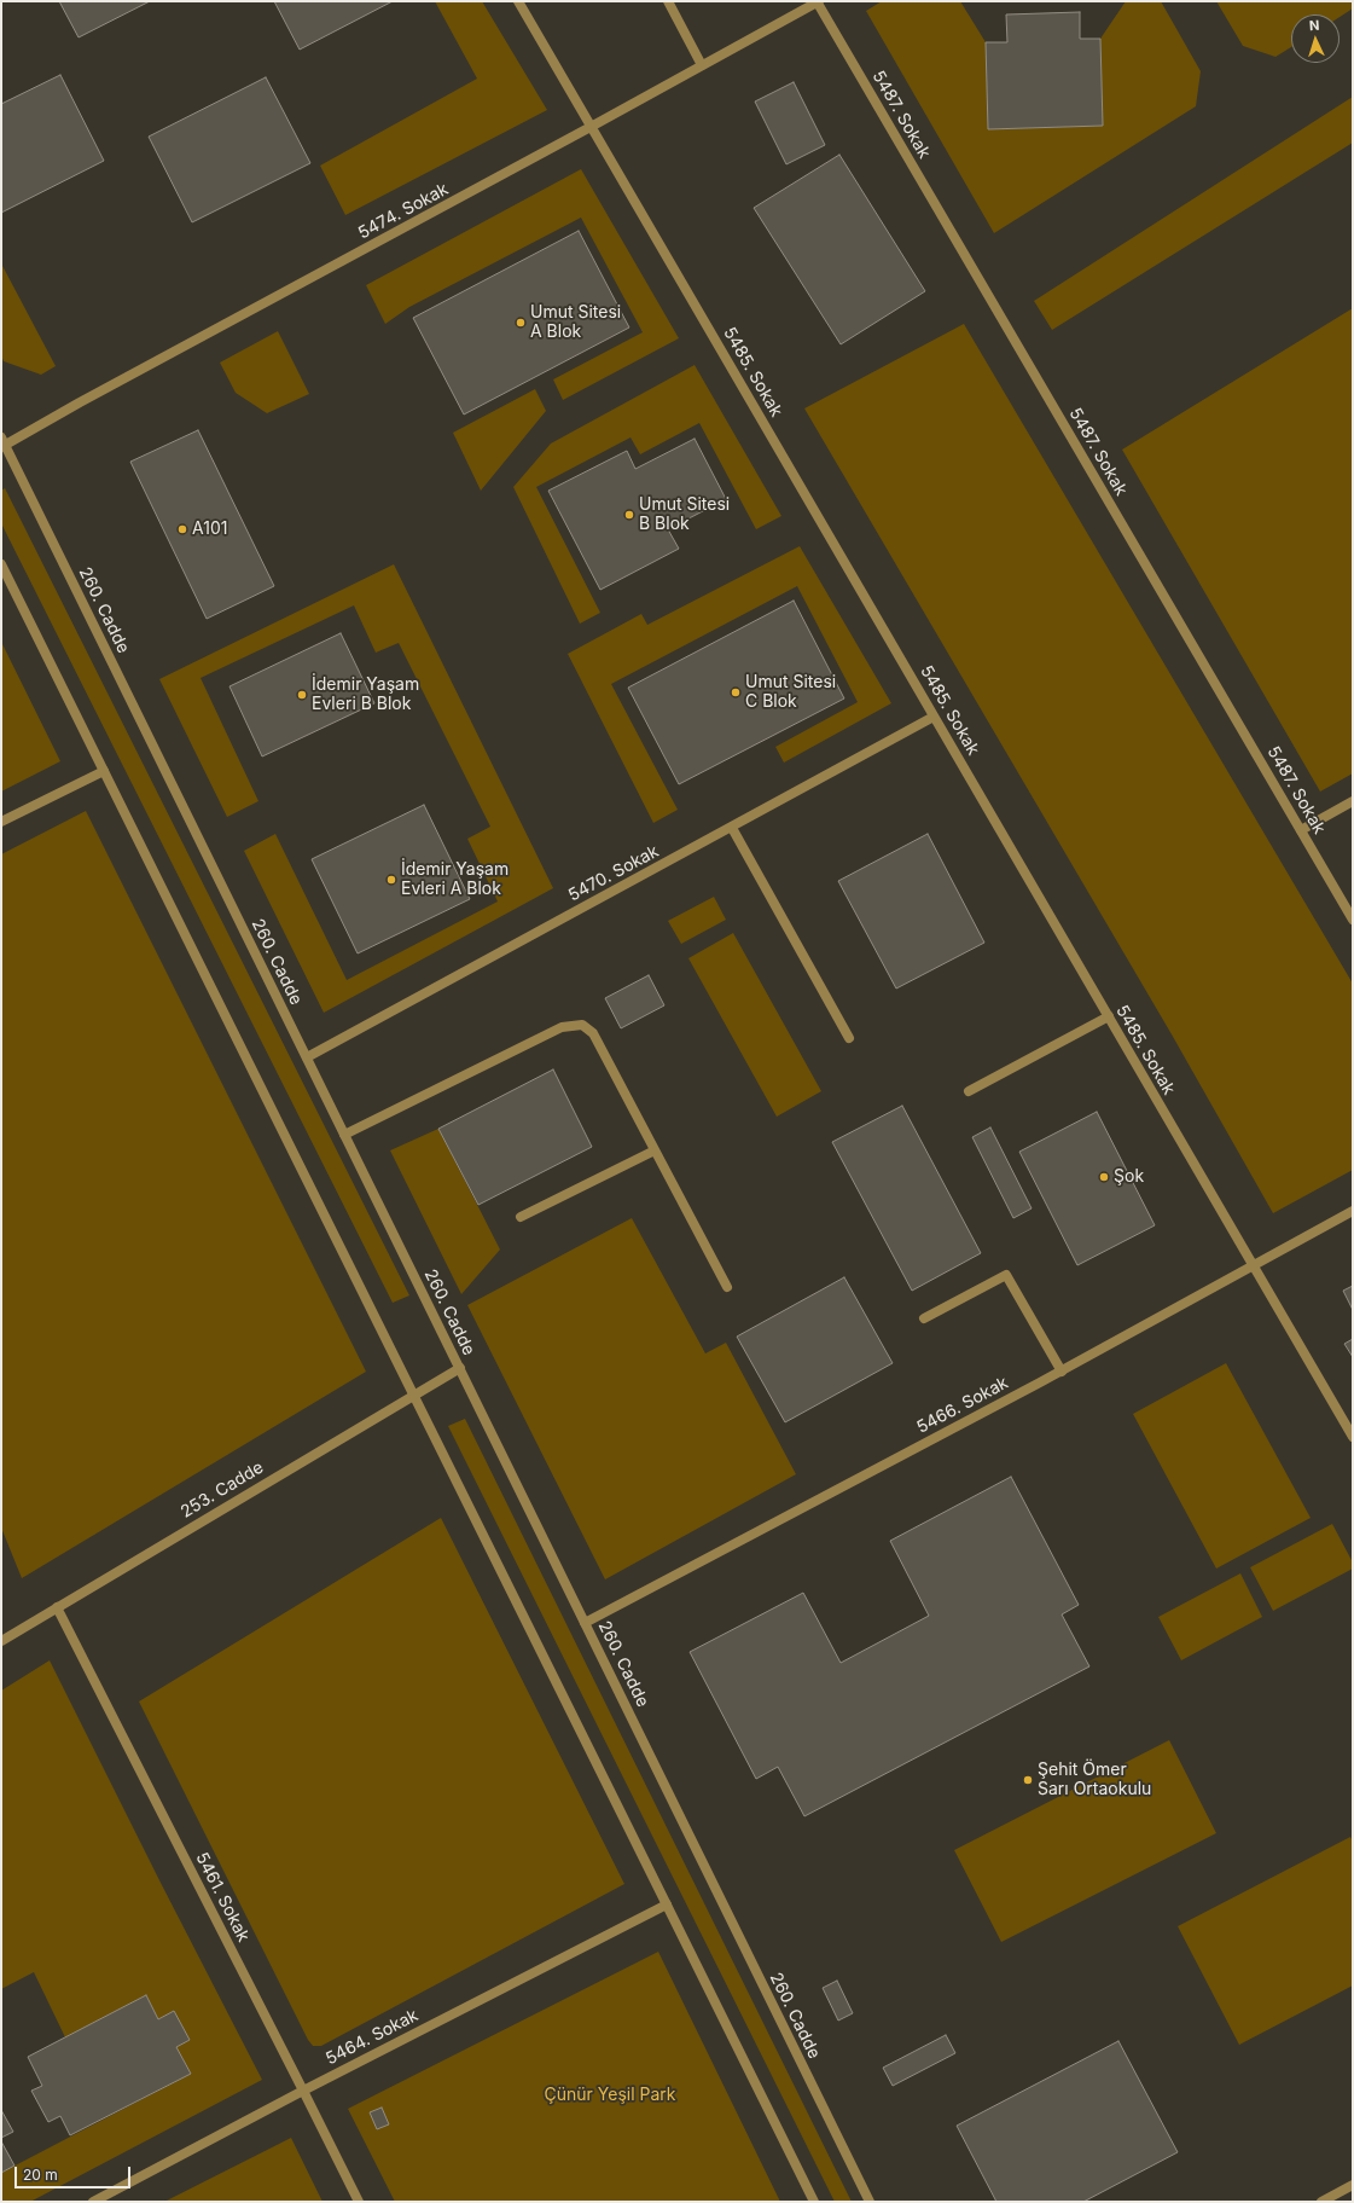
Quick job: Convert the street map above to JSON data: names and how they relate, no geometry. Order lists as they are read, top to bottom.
{
  "streets": {
    "street": [
      "5487. Sokak",
      "5474. Sokak",
      "5485. Sokak",
      "260. Cadde",
      "5470. Sokak",
      "5466. Sokak",
      "253. Cadde",
      "5461. Sokak",
      "5464. Sokak"
    ]
  },
  "crossings": [
    ["5487. Sokak", "5474. Sokak"],
    ["5474. Sokak", "5485. Sokak"],
    ["5474. Sokak", "260. Cadde"],
    ["5485. Sokak", "5470. Sokak"],
    ["5485. Sokak", "5466. Sokak"],
    ["260. Cadde", "5470. Sokak"],
    ["260. Cadde", "5466. Sokak"],
    ["260. Cadde", "253. Cadde"],
    ["253. Cadde", "5461. Sokak"],
    ["5461. Sokak", "5464. Sokak"]
  ],
  "parks": ["Çünür Yeşil Park"],
  "places": [
    "Umut Sitesi A Blok",
    "Umut Sitesi B Blok",
    "A101",
    "Umut Sitesi C Blok",
    "İdemir Yaşam Evleri B Blok",
    "İdemir Yaşam Evleri A Blok",
    "Şok",
    "Şehit Ömer Sarı Ortaokulu"
  ],
  "scale_bar": "20 m",
  "north": "top"
}
